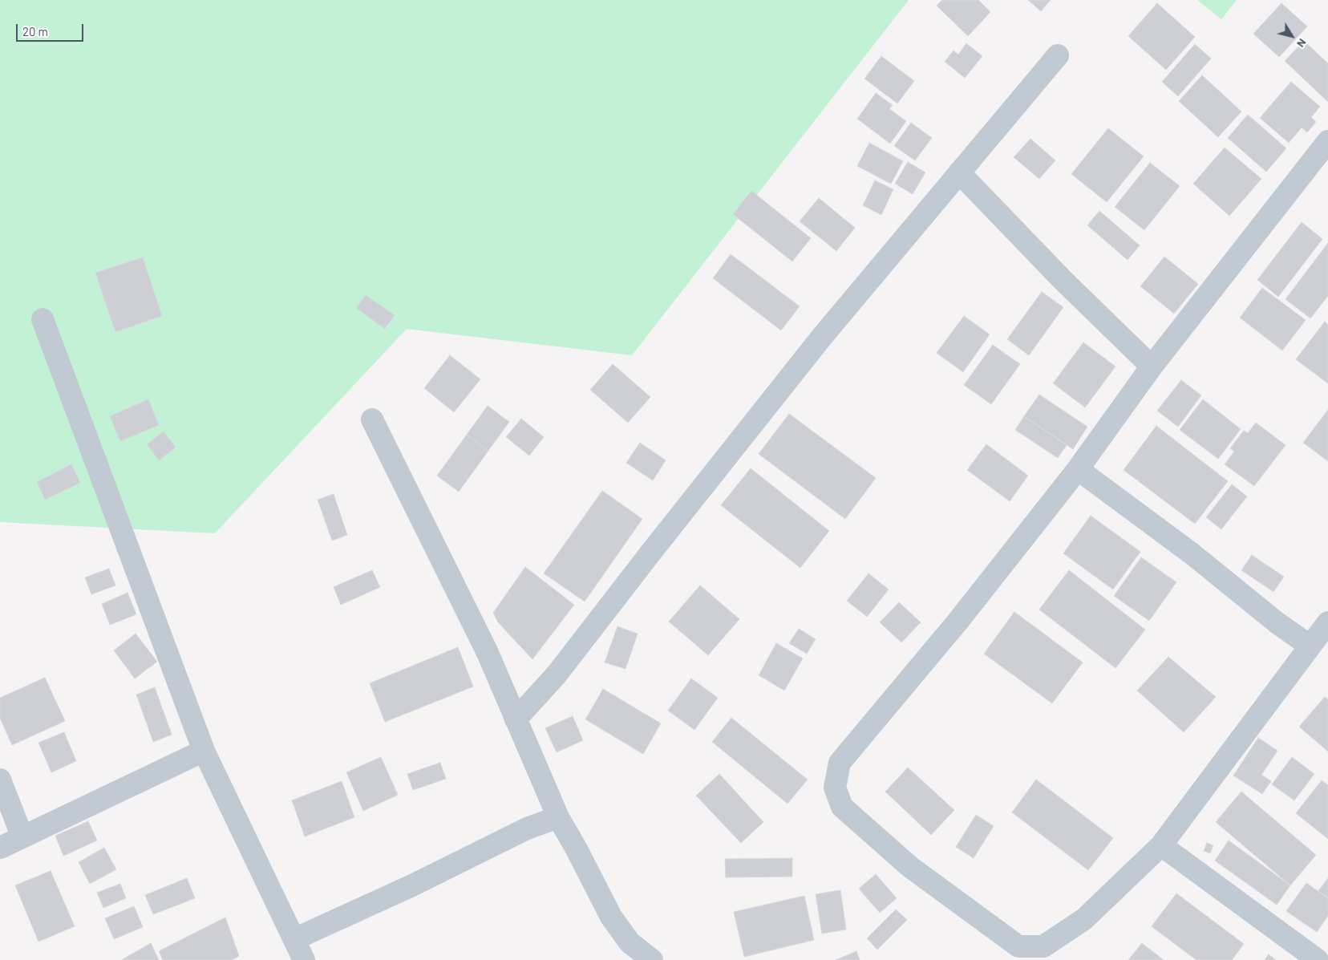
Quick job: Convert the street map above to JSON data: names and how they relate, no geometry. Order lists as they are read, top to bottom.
{
  "scale_bar": "20 m",
  "north": "bottom right"
}
